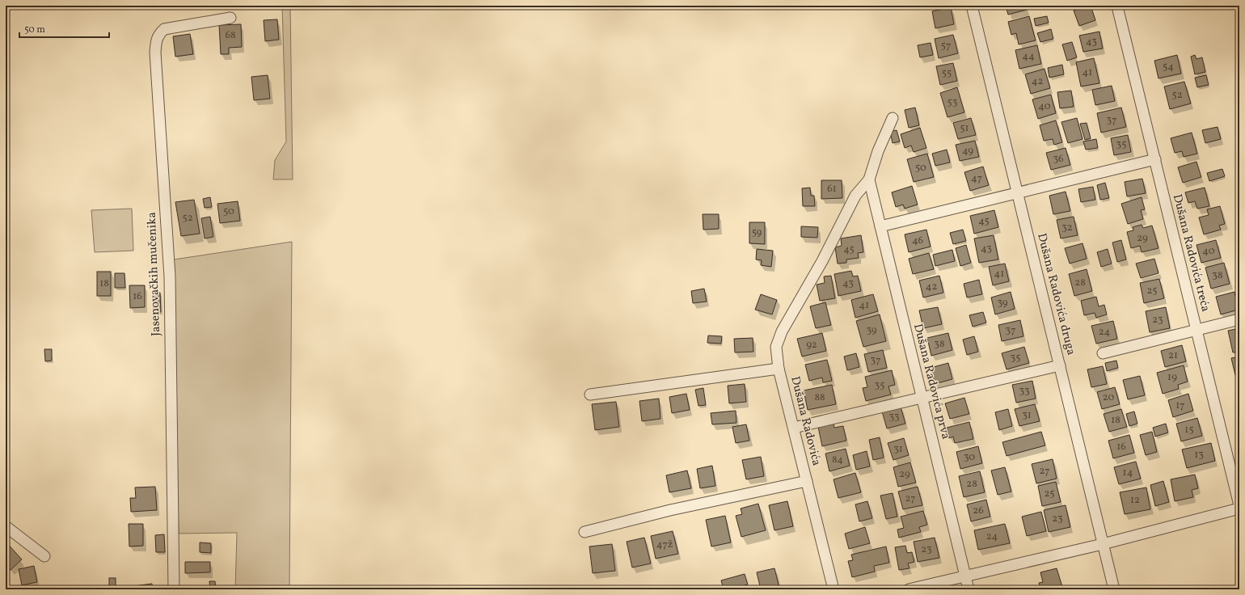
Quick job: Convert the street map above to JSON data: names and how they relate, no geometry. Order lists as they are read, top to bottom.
{
  "streets": {
    "street": [
      "Dušana Radovića treća",
      "Jasenovačkih mučenika",
      "Dušana Radovića druga",
      "Dušana Radovića prva",
      "Dušana Radovića"
    ]
  },
  "house_numbers": [
    "68",
    "43",
    "57",
    "44",
    "54",
    "41",
    "55",
    "42",
    "52",
    "53",
    "40",
    "37",
    "51",
    "35",
    "49",
    "36",
    "50",
    "47",
    "61",
    "50",
    "52",
    "45",
    "32",
    "59",
    "29",
    "46",
    "43",
    "45",
    "40",
    "41",
    "38",
    "28",
    "18",
    "43",
    "42",
    "25",
    "16",
    "39",
    "41",
    "23",
    "39",
    "37",
    "24",
    "38",
    "92",
    "21",
    "35",
    "37",
    "19",
    "35",
    "33",
    "88",
    "20",
    "17",
    "31",
    "33",
    "18",
    "15",
    "16",
    "31",
    "13",
    "30",
    "84",
    "27",
    "14",
    "29",
    "28",
    "25",
    "27",
    "12",
    "26",
    "23",
    "24",
    "47ž",
    "23"
  ],
  "scale_bar": "50 m"
}
